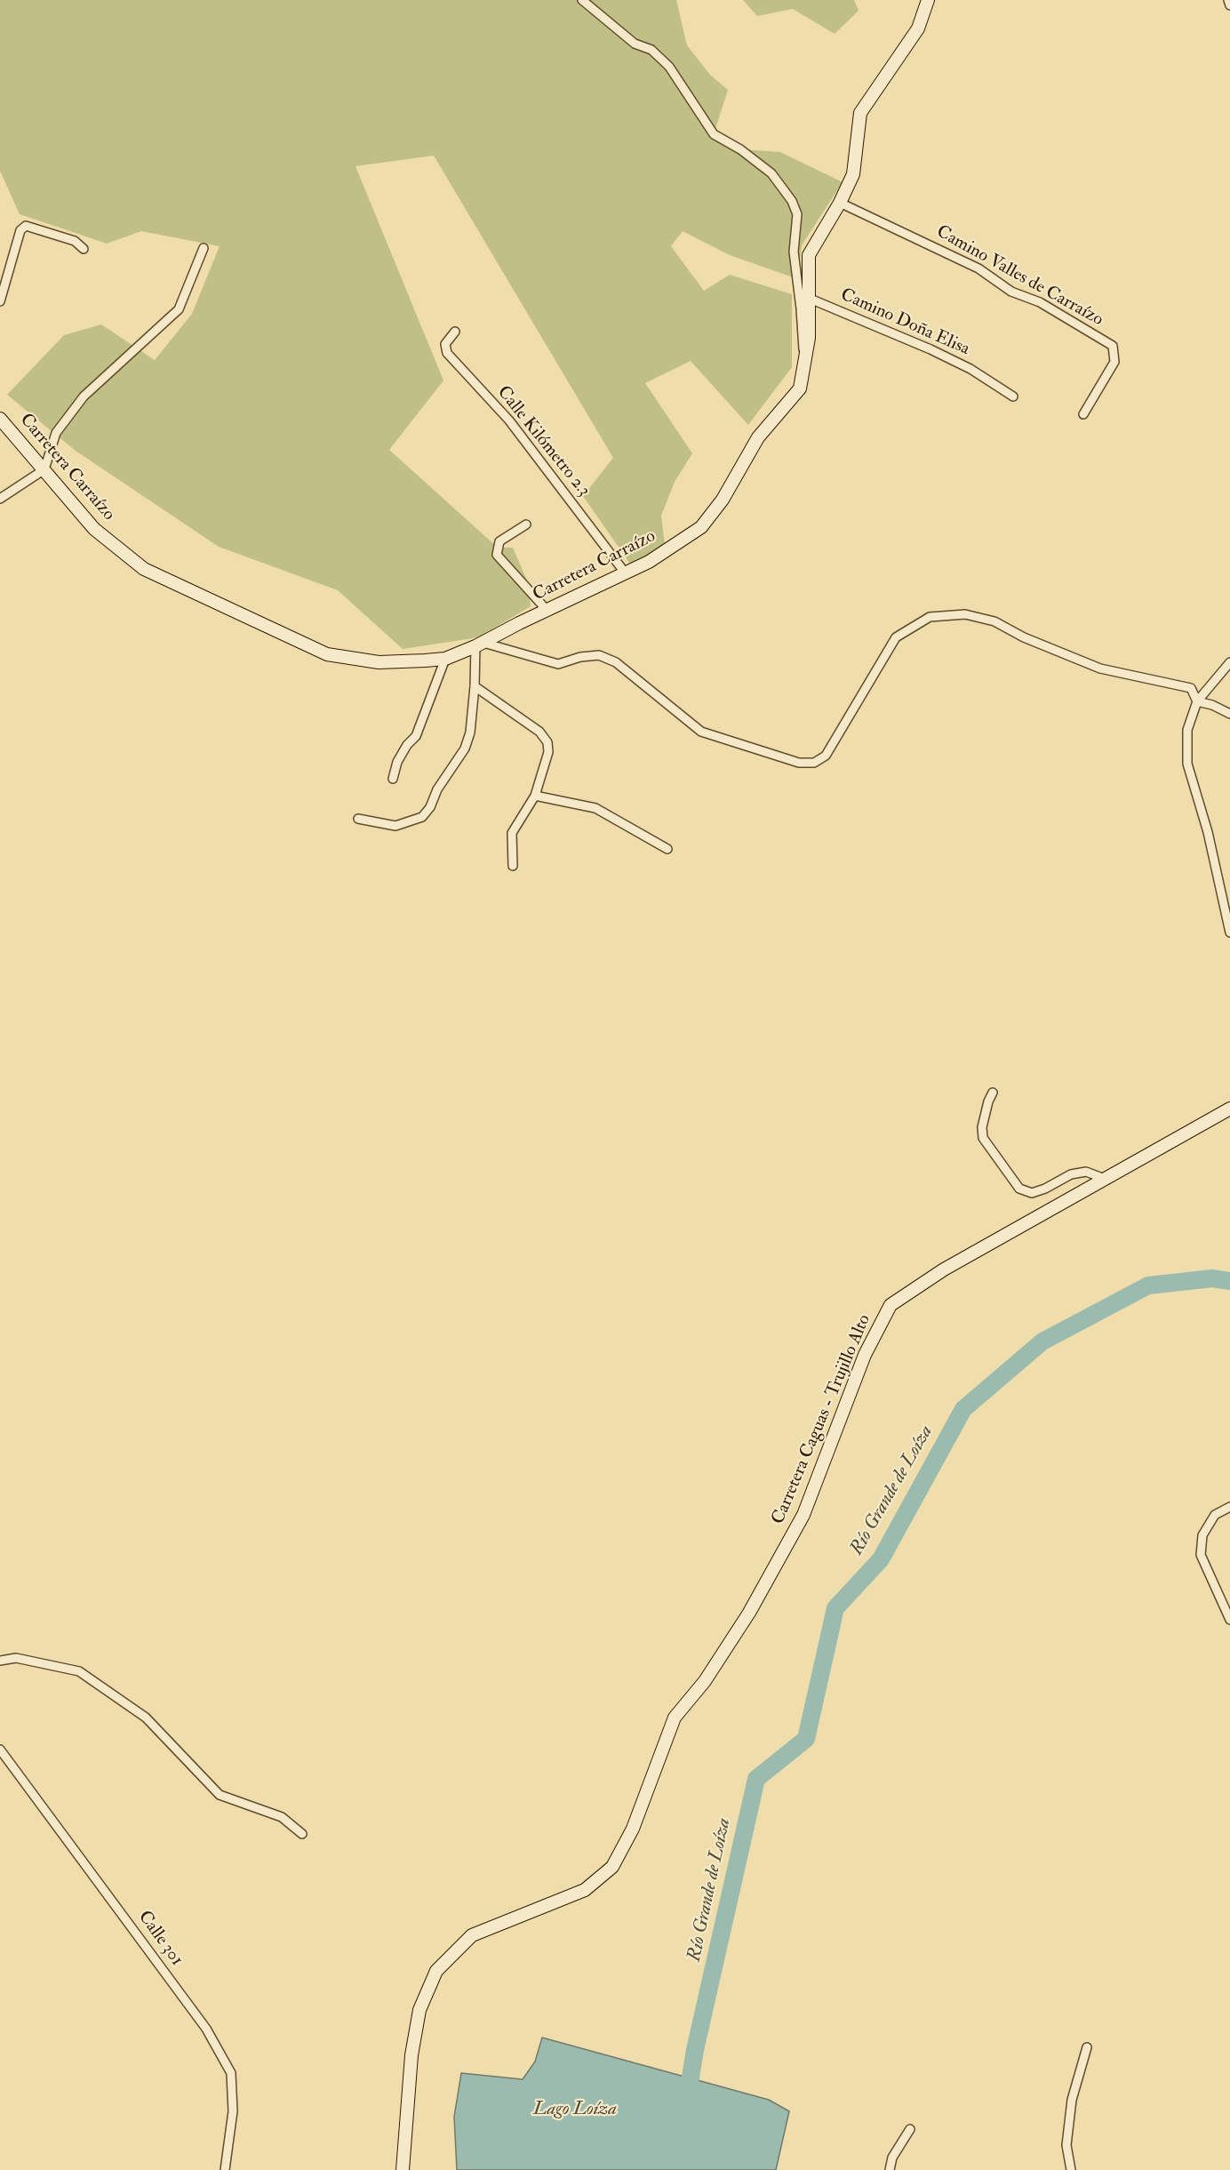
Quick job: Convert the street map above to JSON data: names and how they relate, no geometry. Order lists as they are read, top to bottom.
{
  "streets": {
    "street": [
      "Camino Valles de Carraízo",
      "Camino Doña Elisa",
      "Calle Kilómetro 2.3",
      "Carretera Carraízo",
      "Carretera Caguas - Trujillo Alto",
      "Calle 301"
    ]
  },
  "crossings": [
    ["Camino Valles de Carraízo", "Carretera Carraízo"],
    ["Camino Doña Elisa", "Carretera Carraízo"],
    ["Calle Kilómetro 2.3", "Carretera Carraízo"]
  ],
  "water": ["Río Grande de Loíza", "Lago Loíza"]
}
